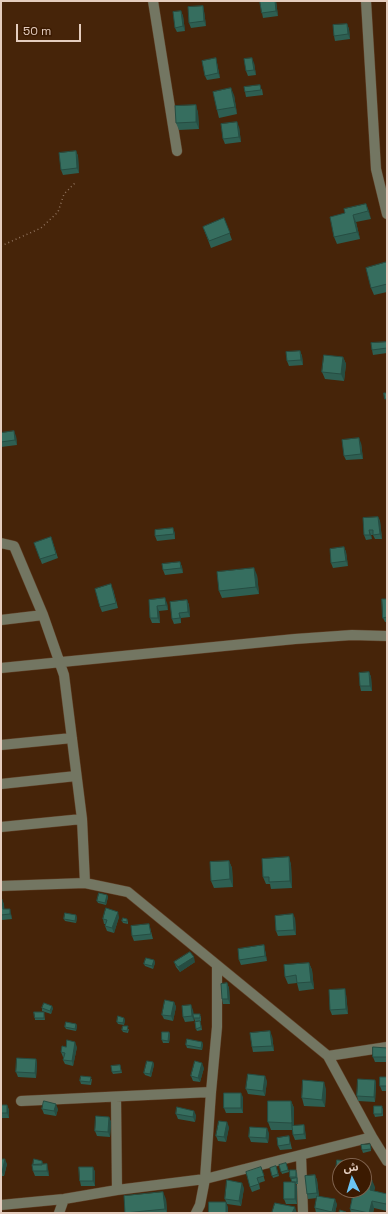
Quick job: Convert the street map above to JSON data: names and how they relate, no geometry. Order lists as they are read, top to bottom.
{
  "scale_bar": "50 m",
  "north": "top"
}
